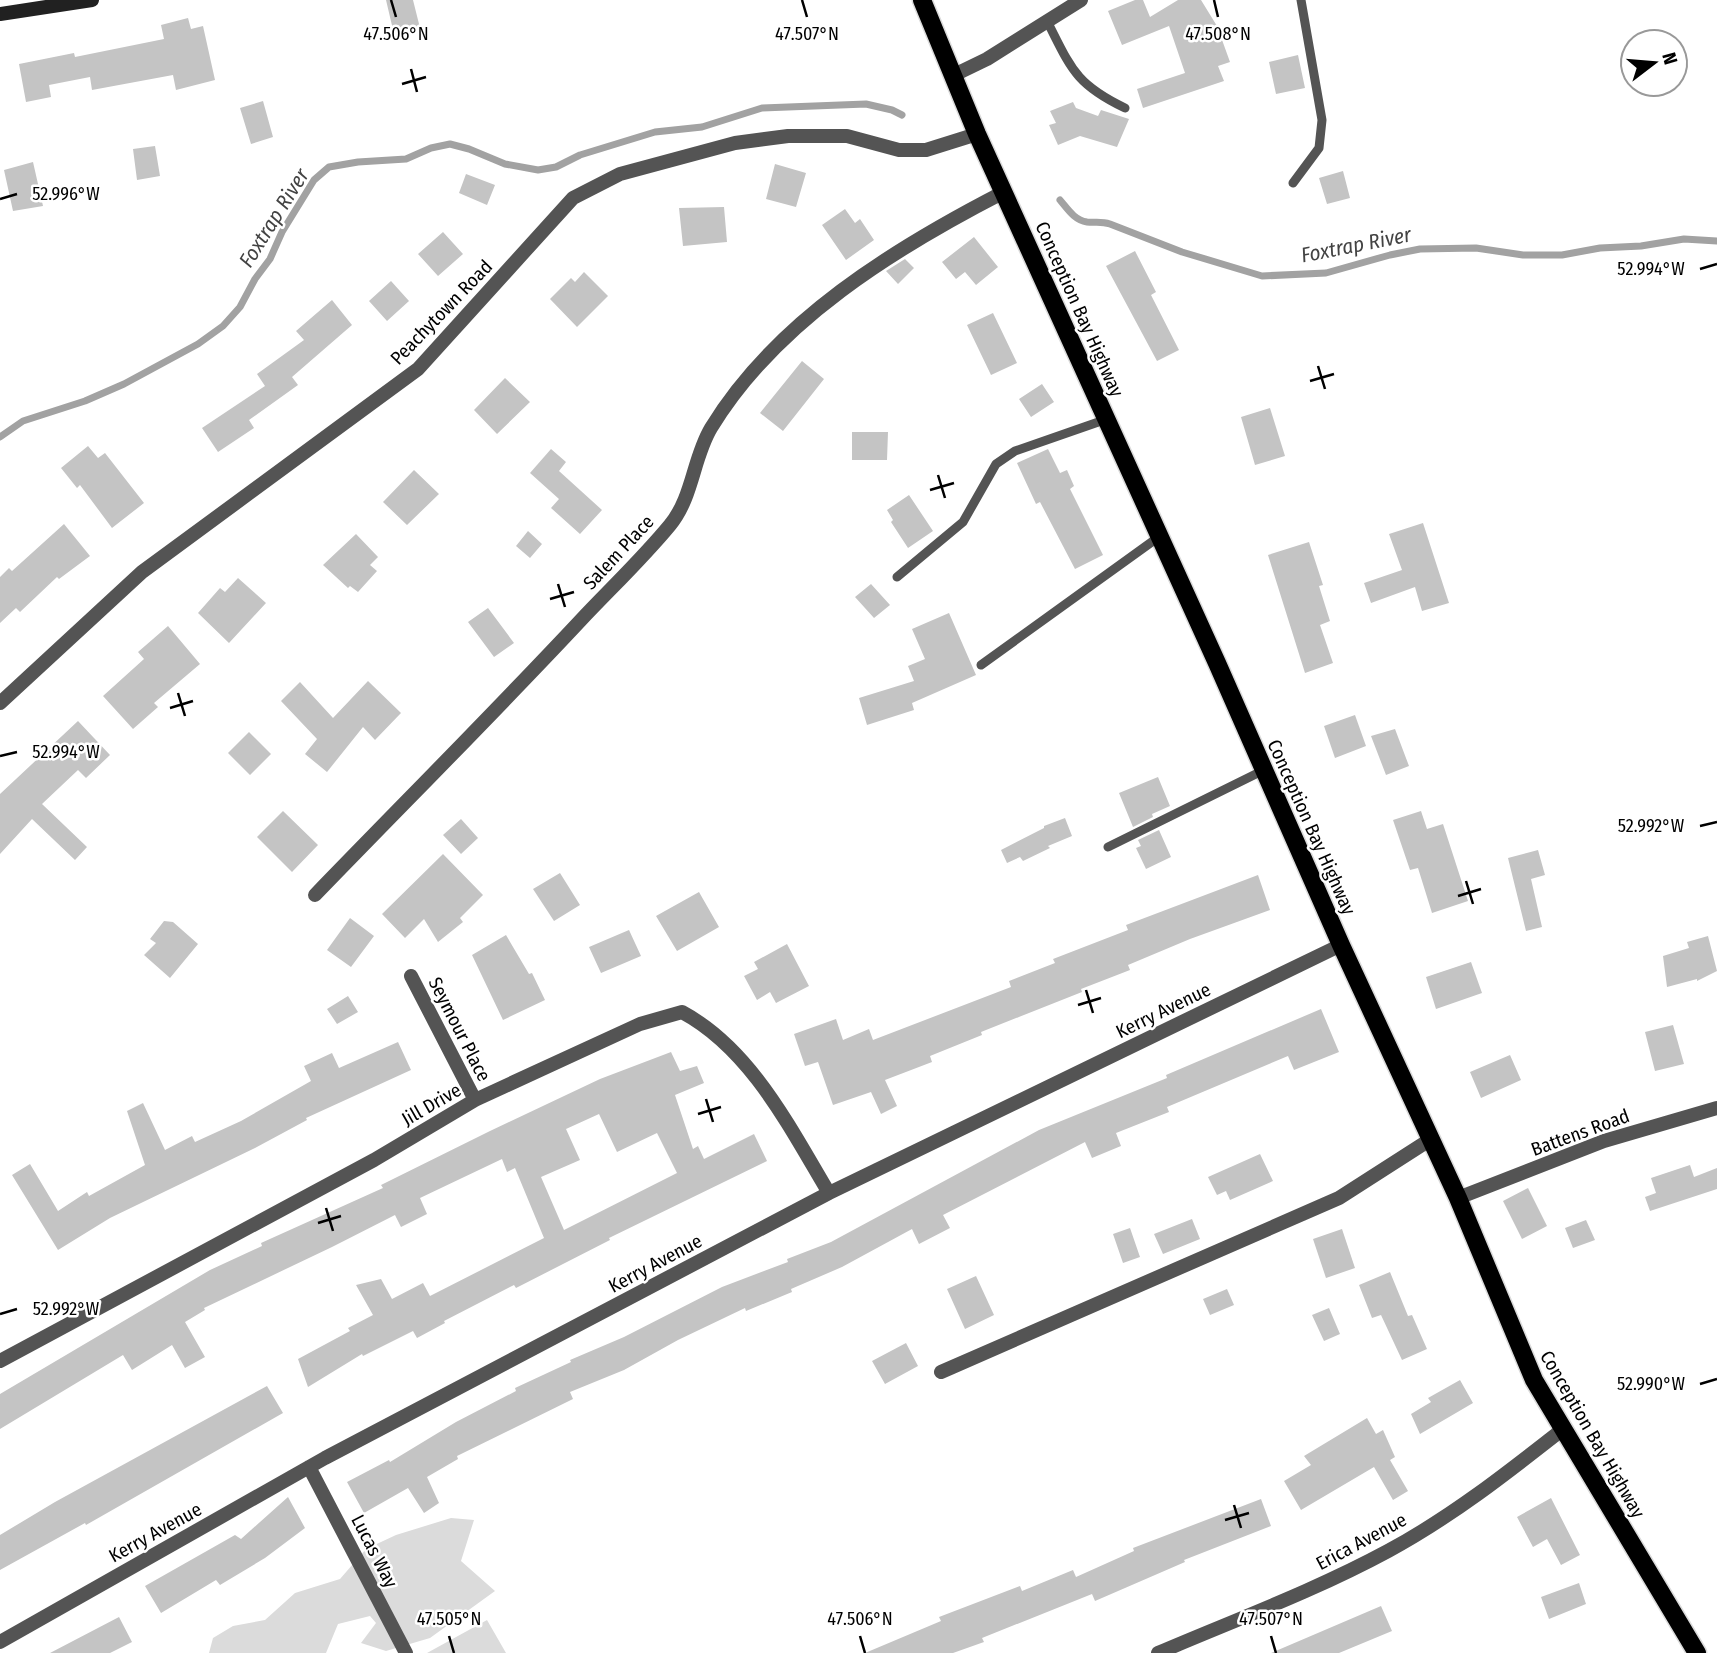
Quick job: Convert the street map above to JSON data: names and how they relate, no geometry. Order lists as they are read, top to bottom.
{
  "streets": {
    "main road": ["Conception Bay Highway"],
    "street": [
      "Peachytown Road",
      "Salem Place",
      "Kerry Avenue",
      "Seymour Place",
      "Jill Drive",
      "Battens Road",
      "Erica Avenue",
      "Lucas Way"
    ]
  },
  "crossings": [
    ["Conception Bay Highway", "Peachytown Road"],
    ["Conception Bay Highway", "Salem Place"],
    ["Conception Bay Highway", "Kerry Avenue"],
    ["Conception Bay Highway", "Battens Road"],
    ["Conception Bay Highway", "Erica Avenue"],
    ["Kerry Avenue", "Jill Drive"],
    ["Kerry Avenue", "Lucas Way"],
    ["Seymour Place", "Jill Drive"]
  ],
  "water": ["Foxtrap River"],
  "north": "right",
  "coordinates": [
    "47.506°N",
    "47.507°N",
    "47.508°N",
    "52.996°W",
    "52.994°W",
    "52.992°W",
    "52.990°W",
    "47.505°N"
  ]
}
